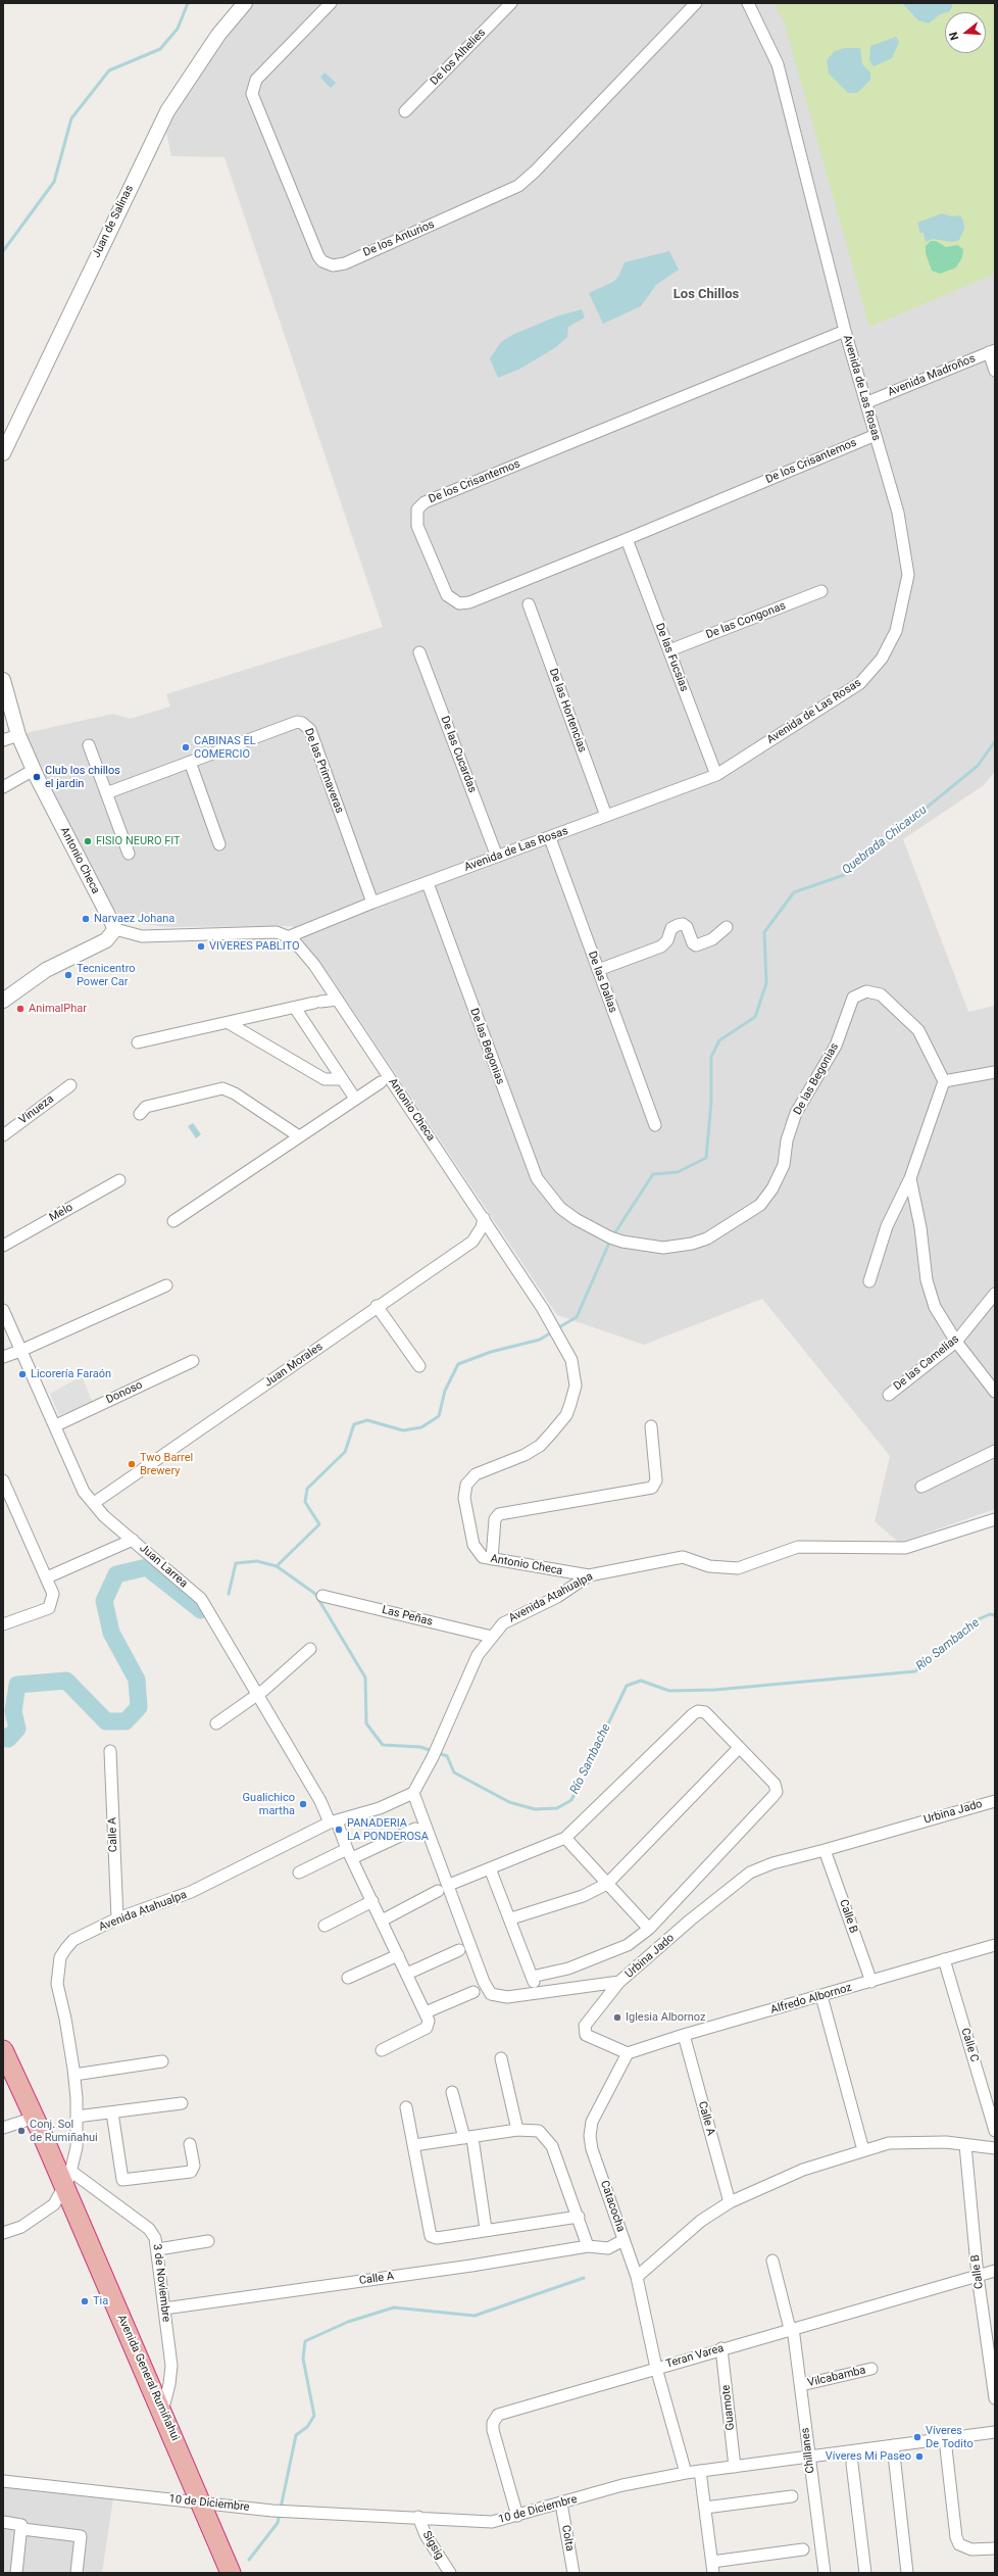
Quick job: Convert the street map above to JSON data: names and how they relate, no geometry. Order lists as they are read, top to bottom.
{
  "streets": {
    "highway": ["Avenida General Rumiñahui"],
    "street": [
      "De los Alhelies",
      "Juan de Salinas",
      "De los Anturios",
      "Avenida Madroños",
      "Avenida de Las Rosas",
      "De los Crisantemos",
      "De las Congonas",
      "De las Fucsias",
      "De las Hortencias",
      "De las Cucardas",
      "De las Primaveras",
      "Antonio Checa",
      "De las Dalias",
      "De las Begonias",
      "Vinueza",
      "Melo",
      "De las Camelias",
      "Juan Morales",
      "Donoso",
      "Juan Larrea",
      "Avenida Atahualpa",
      "Las Peñas",
      "Urbina Jado",
      "Calle A",
      "Calle B",
      "Alfredo Albornoz",
      "Calle C",
      "Catacocha",
      "3 de Noviembre",
      "Teran Varea",
      "Vilcabamba",
      "Guamote",
      "Chillanes",
      "10 de Diciembre",
      "Colta",
      "Sigsig"
    ]
  },
  "crossings": [
    ["Avenida Madroños", "Avenida de Las Rosas"],
    ["Avenida de Las Rosas", "De los Crisantemos"],
    ["Avenida de Las Rosas", "De las Fucsias"],
    ["Avenida de Las Rosas", "De las Hortencias"],
    ["Avenida de Las Rosas", "De las Cucardas"],
    ["Avenida de Las Rosas", "De las Primaveras"],
    ["Avenida de Las Rosas", "Antonio Checa"],
    ["Avenida de Las Rosas", "De las Dalias"],
    ["Avenida de Las Rosas", "De las Begonias"],
    ["De los Crisantemos", "De las Fucsias"],
    ["De las Congonas", "De las Fucsias"],
    ["Antonio Checa", "Juan Morales"],
    ["Antonio Checa", "Avenida Atahualpa"],
    ["Juan Morales", "Juan Larrea"],
    ["Donoso", "Juan Larrea"],
    ["Juan Larrea", "Avenida Atahualpa"],
    ["Avenida Atahualpa", "Las Peñas"],
    ["Avenida Atahualpa", "Urbina Jado"],
    ["Avenida Atahualpa", "Calle A"],
    ["Avenida Atahualpa", "3 de Noviembre"],
    ["Avenida Atahualpa", "Avenida General Rumiñahui"],
    ["Urbina Jado", "Calle B"],
    ["Calle A", "Alfredo Albornoz"],
    ["Calle A", "Catacocha"],
    ["Calle A", "3 de Noviembre"],
    ["Calle B", "Alfredo Albornoz"],
    ["Calle B", "Teran Varea"],
    ["Alfredo Albornoz", "Calle C"],
    ["Alfredo Albornoz", "Catacocha"],
    ["Catacocha", "Teran Varea"],
    ["Catacocha", "10 de Diciembre"],
    ["3 de Noviembre", "Avenida General Rumiñahui"],
    ["Teran Varea", "Guamote"],
    ["Teran Varea", "Chillanes"],
    ["Teran Varea", "10 de Diciembre"],
    ["Vilcabamba", "Chillanes"],
    ["Avenida General Rumiñahui", "10 de Diciembre"],
    ["Guamote", "10 de Diciembre"],
    ["Chillanes", "10 de Diciembre"],
    ["10 de Diciembre", "Colta"],
    ["10 de Diciembre", "Sigsig"]
  ],
  "districts": ["Los Chillos"],
  "water": ["Quebrada Chicaucu", "Río Sambache"],
  "places": [
    "CABINAS EL COMERCIO",
    "Club los chillos el jardin",
    "FISIO NEURO FIT",
    "Narvaez Johana",
    "VIVERES PABLITO",
    "Tecnicentro Power Car",
    "AnimalPhar",
    "Licorería Faraón",
    "Two Barrel Brewery",
    "Gualichico martha",
    "PANADERIA LA PONDEROSA",
    "Iglesia Albornoz",
    "Conj. Sol de Rumiñahui",
    "Tia",
    "Víveres De Todito",
    "Víveres Mi Paseo"
  ],
  "north": "left"
}
